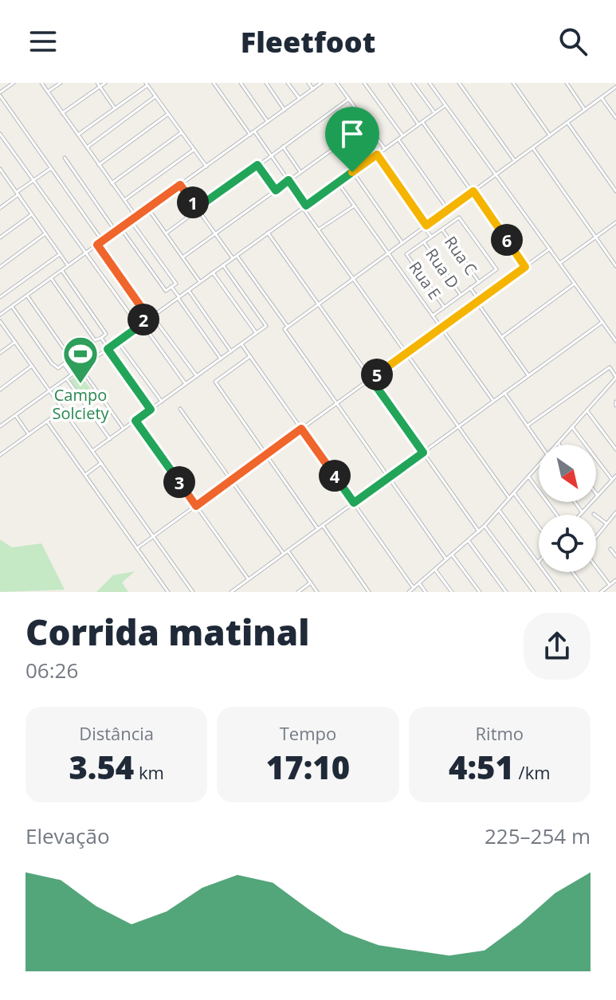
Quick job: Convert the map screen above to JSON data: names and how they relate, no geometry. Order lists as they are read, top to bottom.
{
  "streets": {
    "street": ["Rua C", "Rua D", "Rua E"]
  },
  "crossings": [
    ["Rua D", "Rua E"]
  ],
  "places": {
    "sports": ["Campo Solciety"]
  },
  "north": "bottom right",
  "page": {
    "header": "Fleetfoot",
    "pins": [
      "1",
      "6",
      "2",
      "5",
      "4",
      "3"
    ],
    "heading": ["Corrida matinal", "06:26"],
    "stats": [
      ["Distância", "3.54 km"],
      ["Tempo", "17:10"],
      ["Ritmo", "4:51 /km"]
    ],
    "chart": ["Elevação", "225–254 m"]
  }
}
